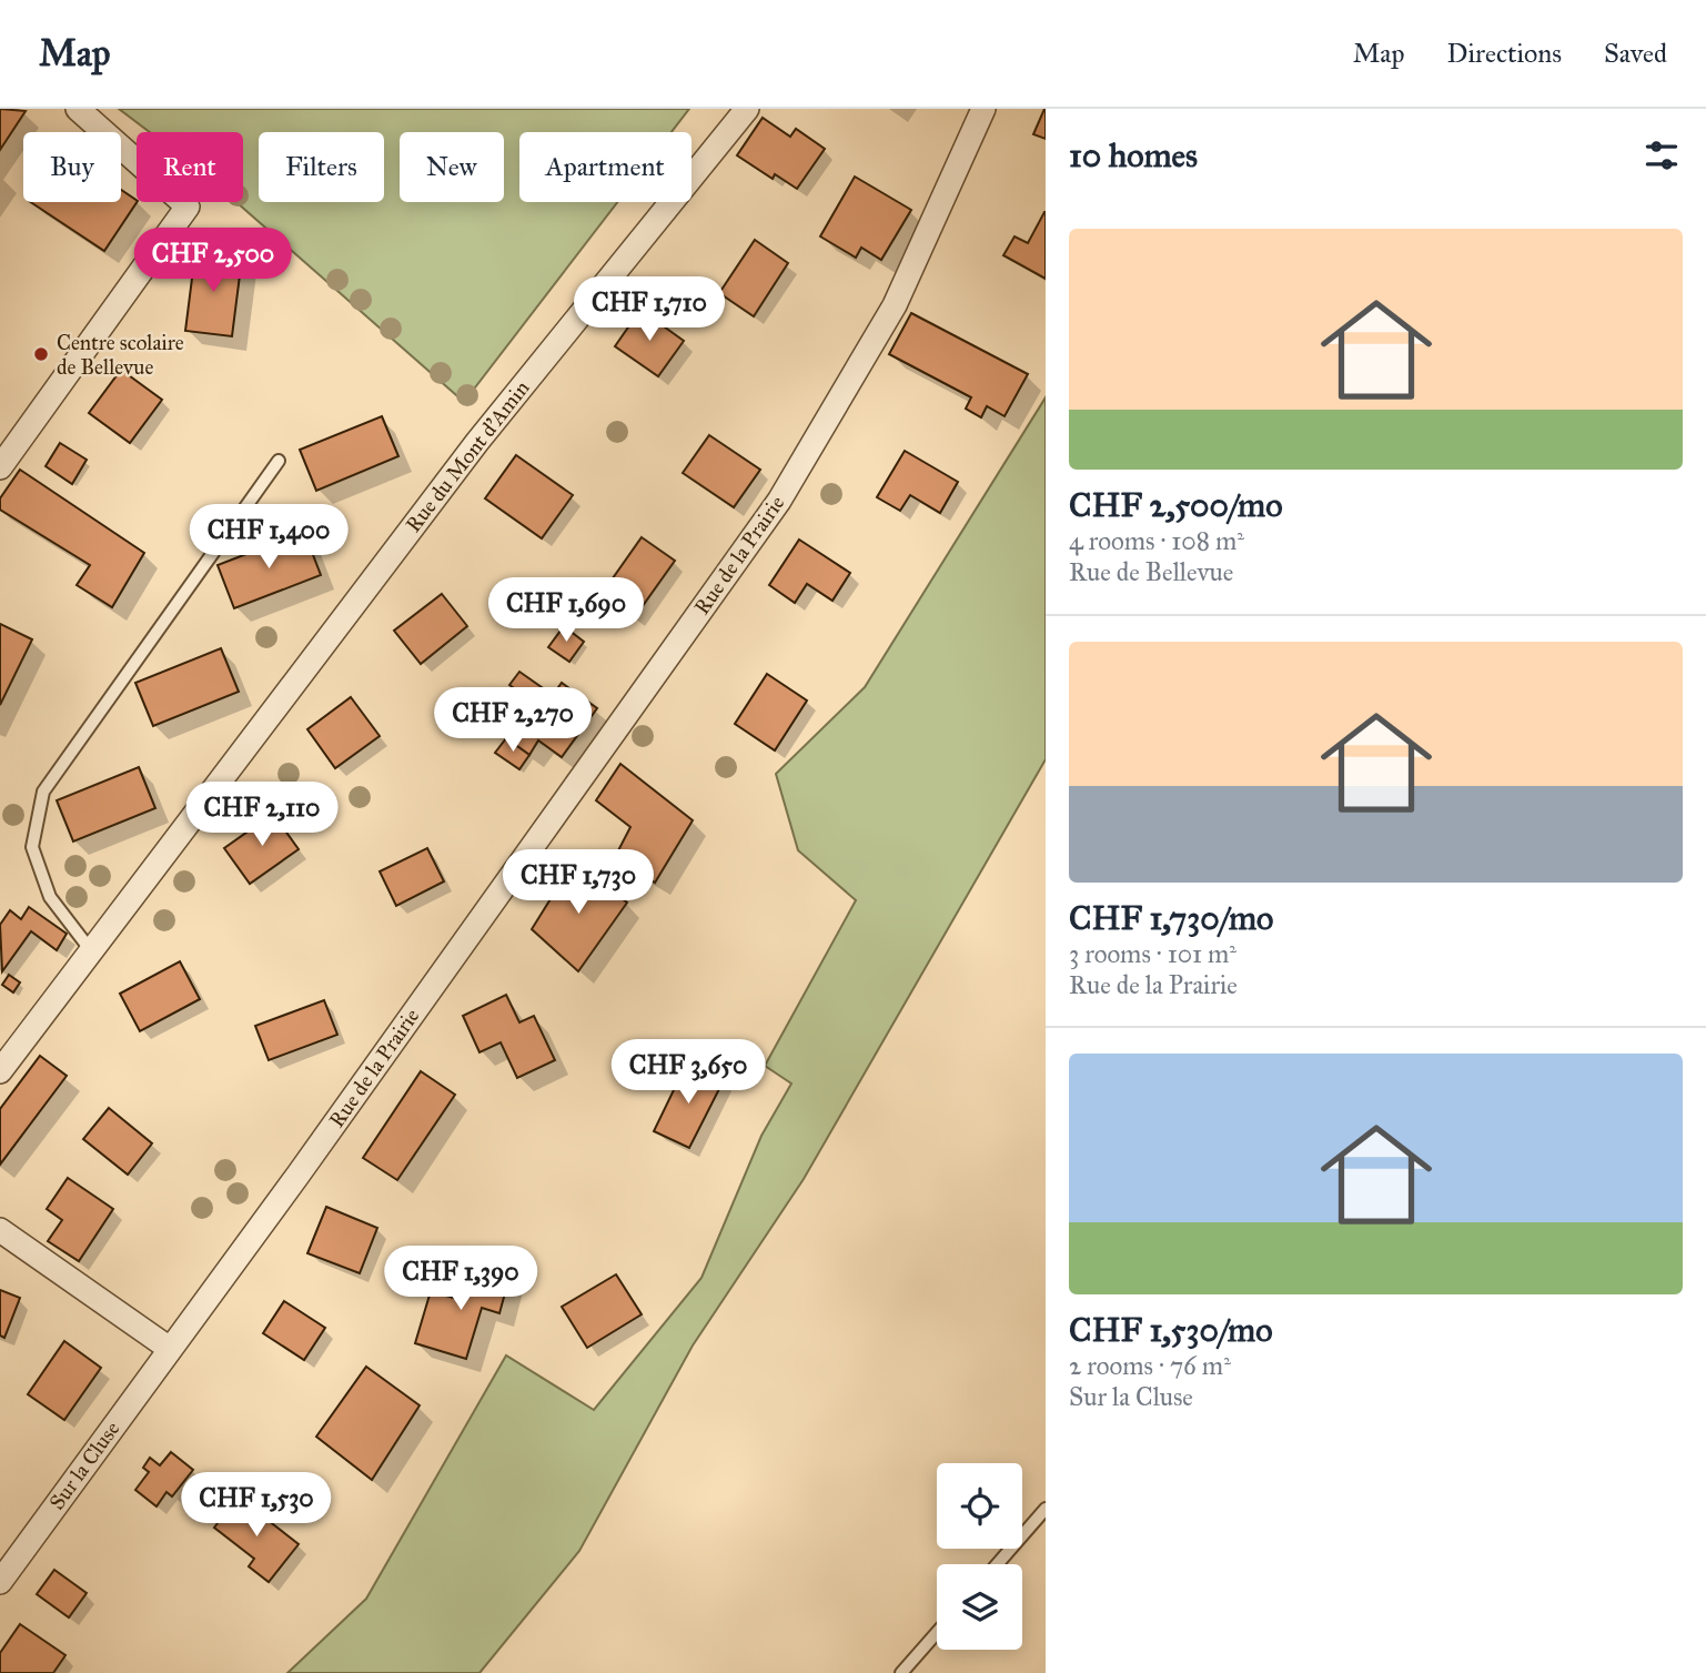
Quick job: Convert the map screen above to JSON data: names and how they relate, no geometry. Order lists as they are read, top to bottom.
{
  "streets": {
    "street": ["Rue du Mont d'Amin", "Rue de la Prairie", "Sur la Cluse"]
  },
  "crossings": [
    ["Rue de la Prairie", "Sur la Cluse"]
  ],
  "places": ["Centre scolaire de Bellevue"],
  "page": {
    "header": "Map",
    "nav": ["Map", "Directions", "Saved"],
    "heading": "10 homes",
    "chip": [
      "Buy",
      "Rent",
      "Filters",
      "New",
      "Apartment"
    ],
    "list": [
      {
        "name": "CHF 2,500/mo",
        "note": "4 rooms · 108 m² · Rue de Bellevue"
      },
      {
        "name": "CHF 1,730/mo",
        "note": "3 rooms · 101 m² · Rue de la Prairie"
      },
      {
        "name": "CHF 1,530/mo",
        "note": "2 rooms · 76 m² · Sur la Cluse"
      }
    ],
    "price": [
      "CHF 2,500",
      "CHF 1,710",
      "CHF 1,400",
      "CHF 1,690",
      "CHF 2,270",
      "CHF 2,110",
      "CHF 1,730",
      "CHF 3,650",
      "CHF 1,390",
      "CHF 1,530"
    ]
  }
}
